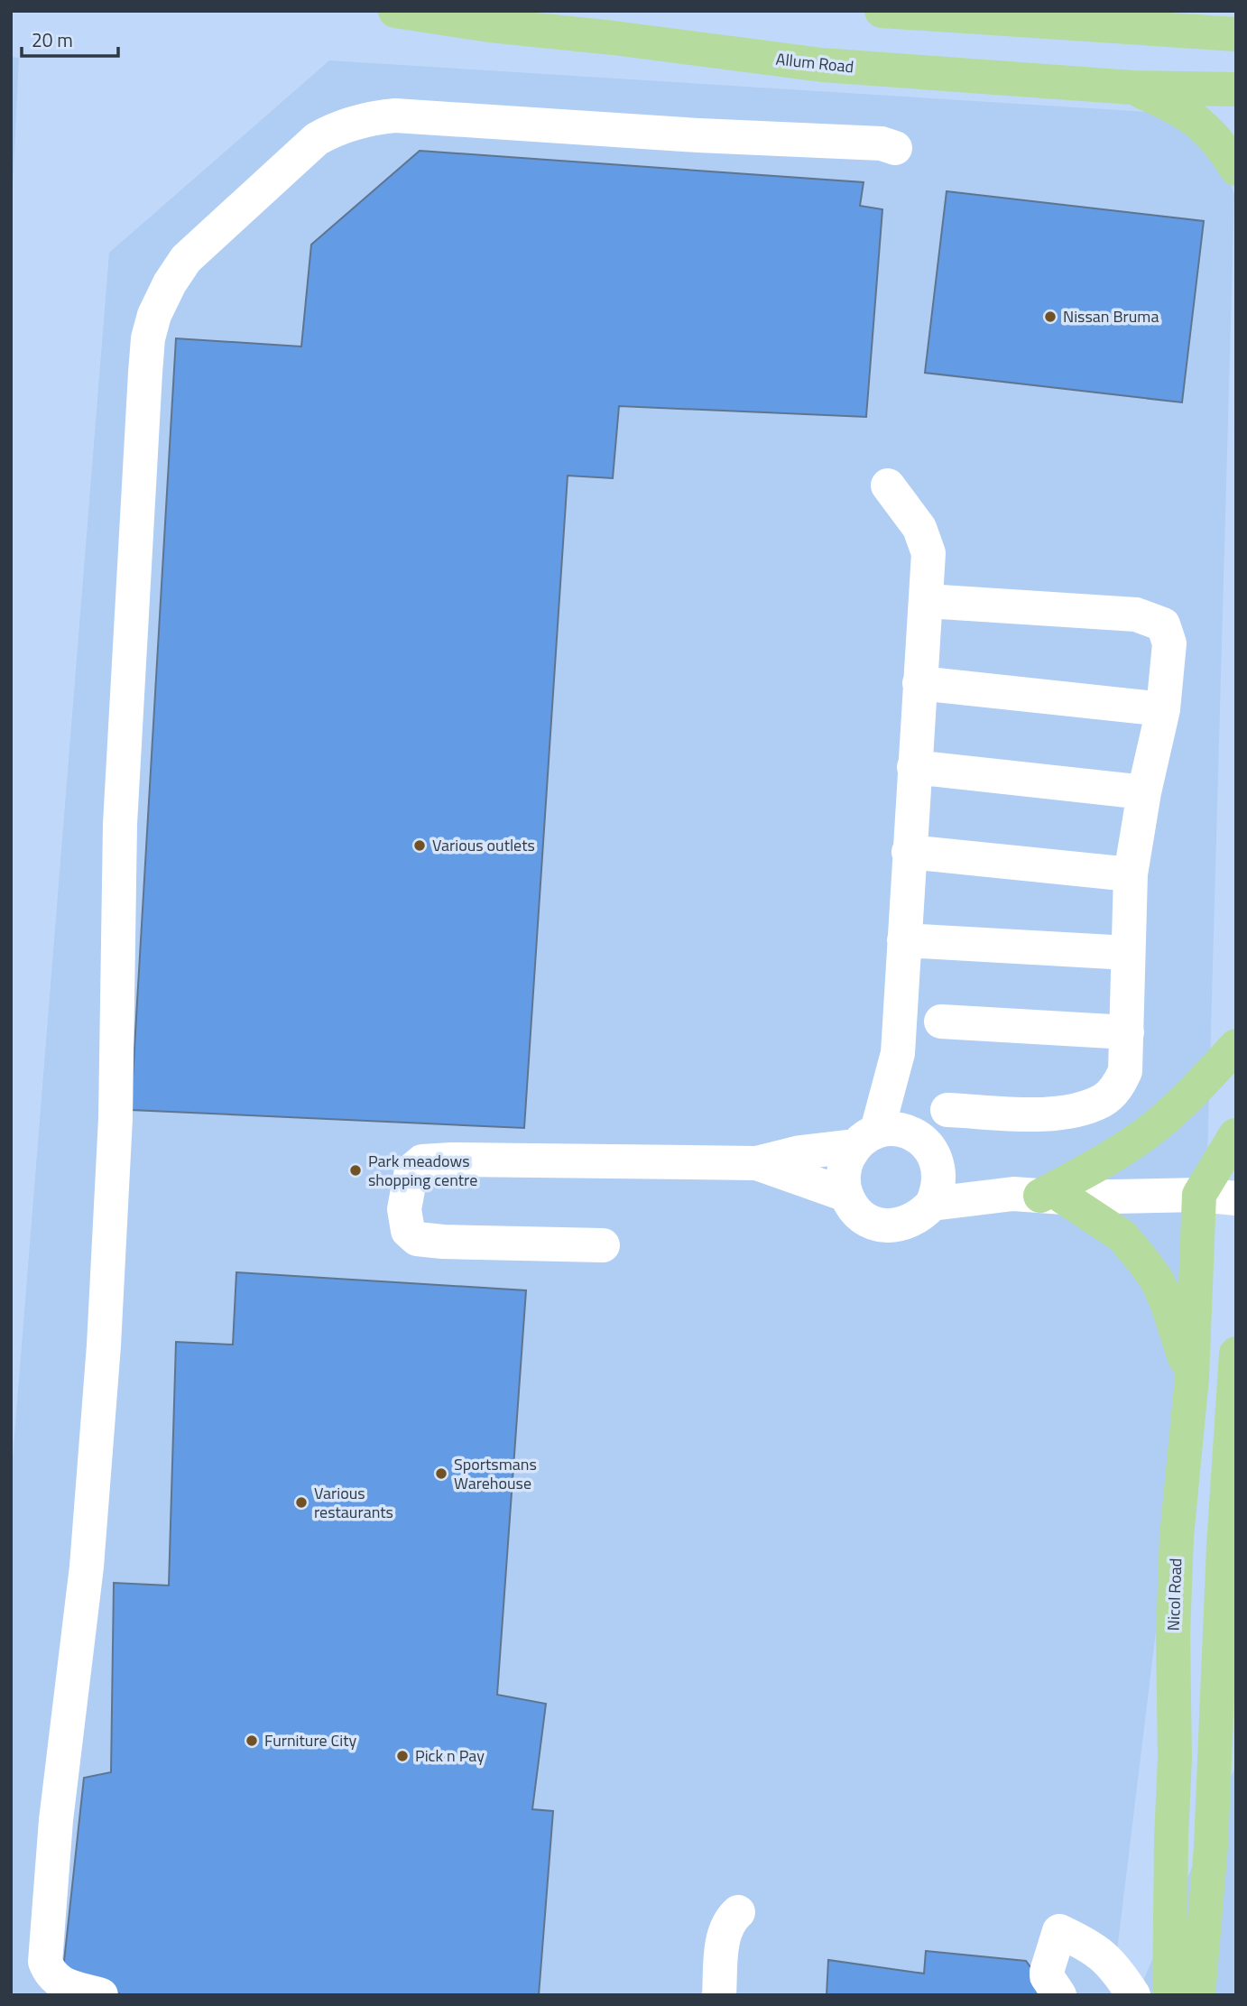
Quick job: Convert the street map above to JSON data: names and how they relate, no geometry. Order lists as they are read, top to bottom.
{
  "streets": {
    "main road": ["Allum Road", "Nicol Road"]
  },
  "places": [
    "Nissan Bruma",
    "Various outlets",
    "Park meadows shopping centre",
    "Sportsmans Warehouse",
    "Various restaurants",
    "Furniture City",
    "Pick n Pay"
  ],
  "scale_bar": "20 m"
}
